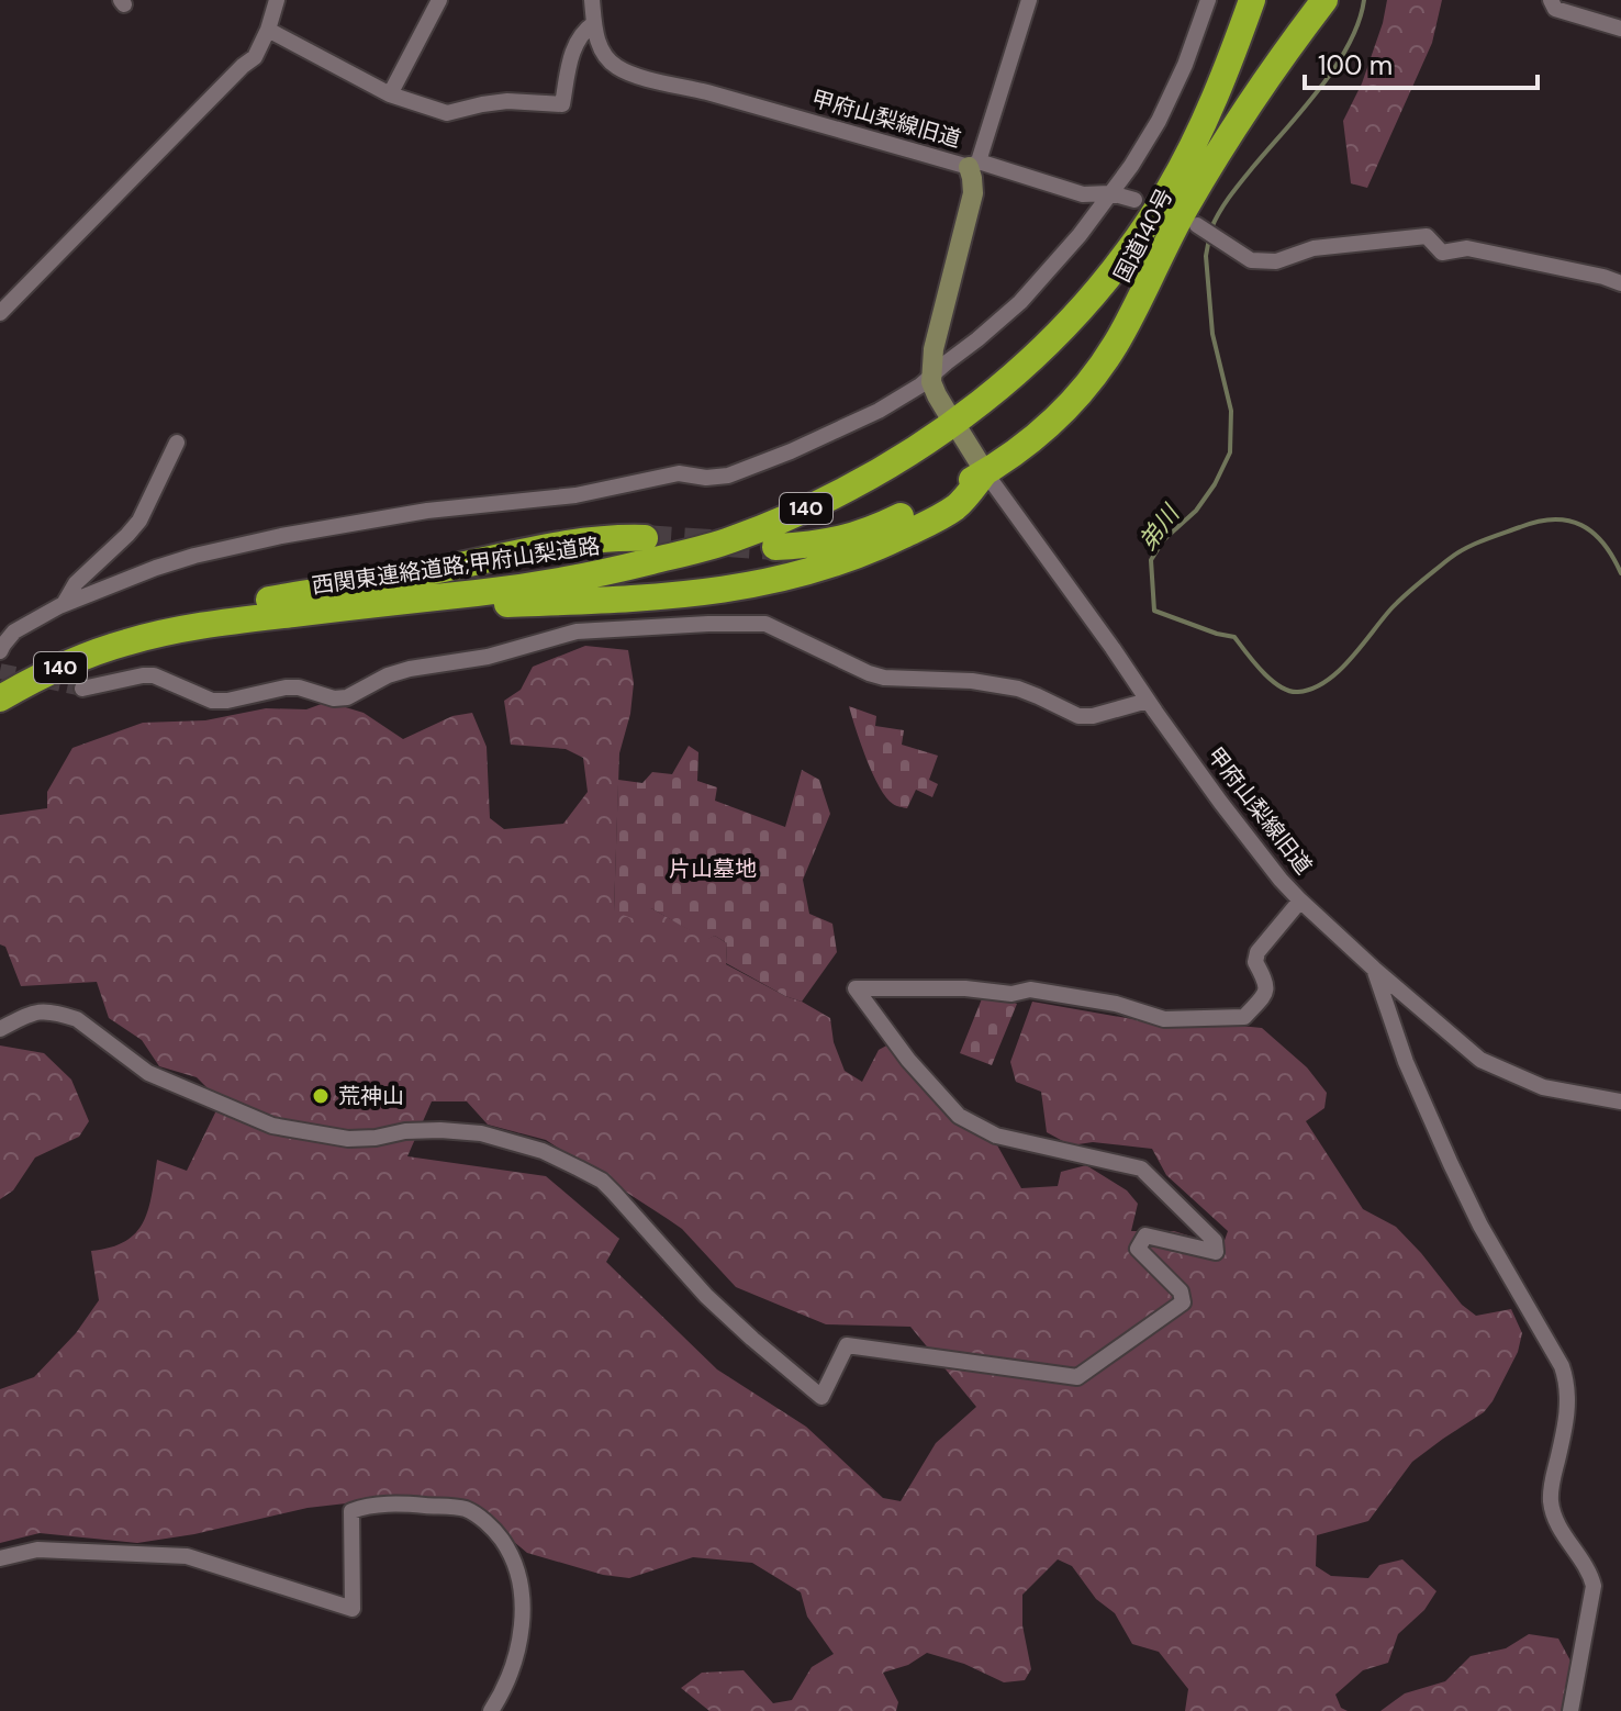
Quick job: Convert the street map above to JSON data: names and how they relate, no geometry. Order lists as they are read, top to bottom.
{
  "streets": {
    "highway": ["国道140号", "140", "西関東連絡道路;甲府山梨道路"],
    "street": ["甲府山梨線旧道"]
  },
  "crossings": [
    ["甲府山梨線旧道", "国道140号"]
  ],
  "water": ["弟川"],
  "parks": ["片山墓地"],
  "places": ["荒神山"],
  "scale_bar": "100 m"
}
